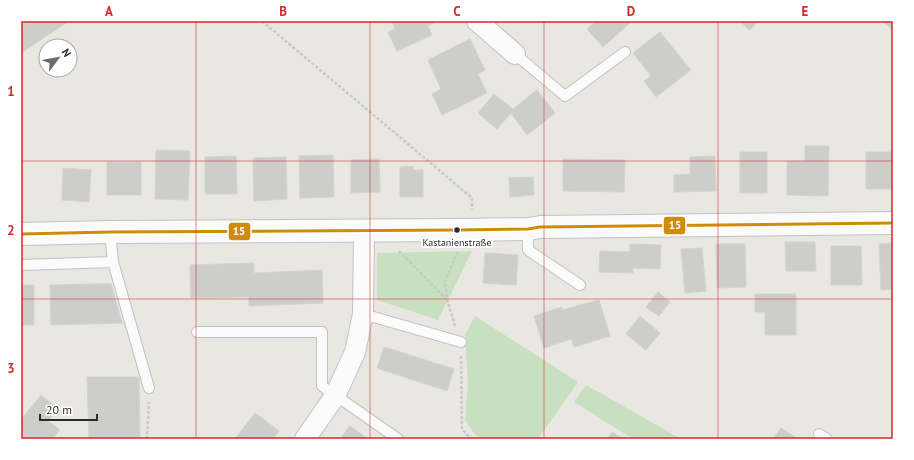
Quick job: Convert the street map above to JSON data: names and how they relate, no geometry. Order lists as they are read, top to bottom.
{
  "places": ["Kastanienstraße"],
  "lines": ["transit line 15"],
  "scale_bar": "20 m",
  "north": "top right",
  "grid": {
    "columns": [
      "A",
      "B",
      "C",
      "D",
      "E"
    ],
    "rows": ["1", "2", "3"]
  }
}
